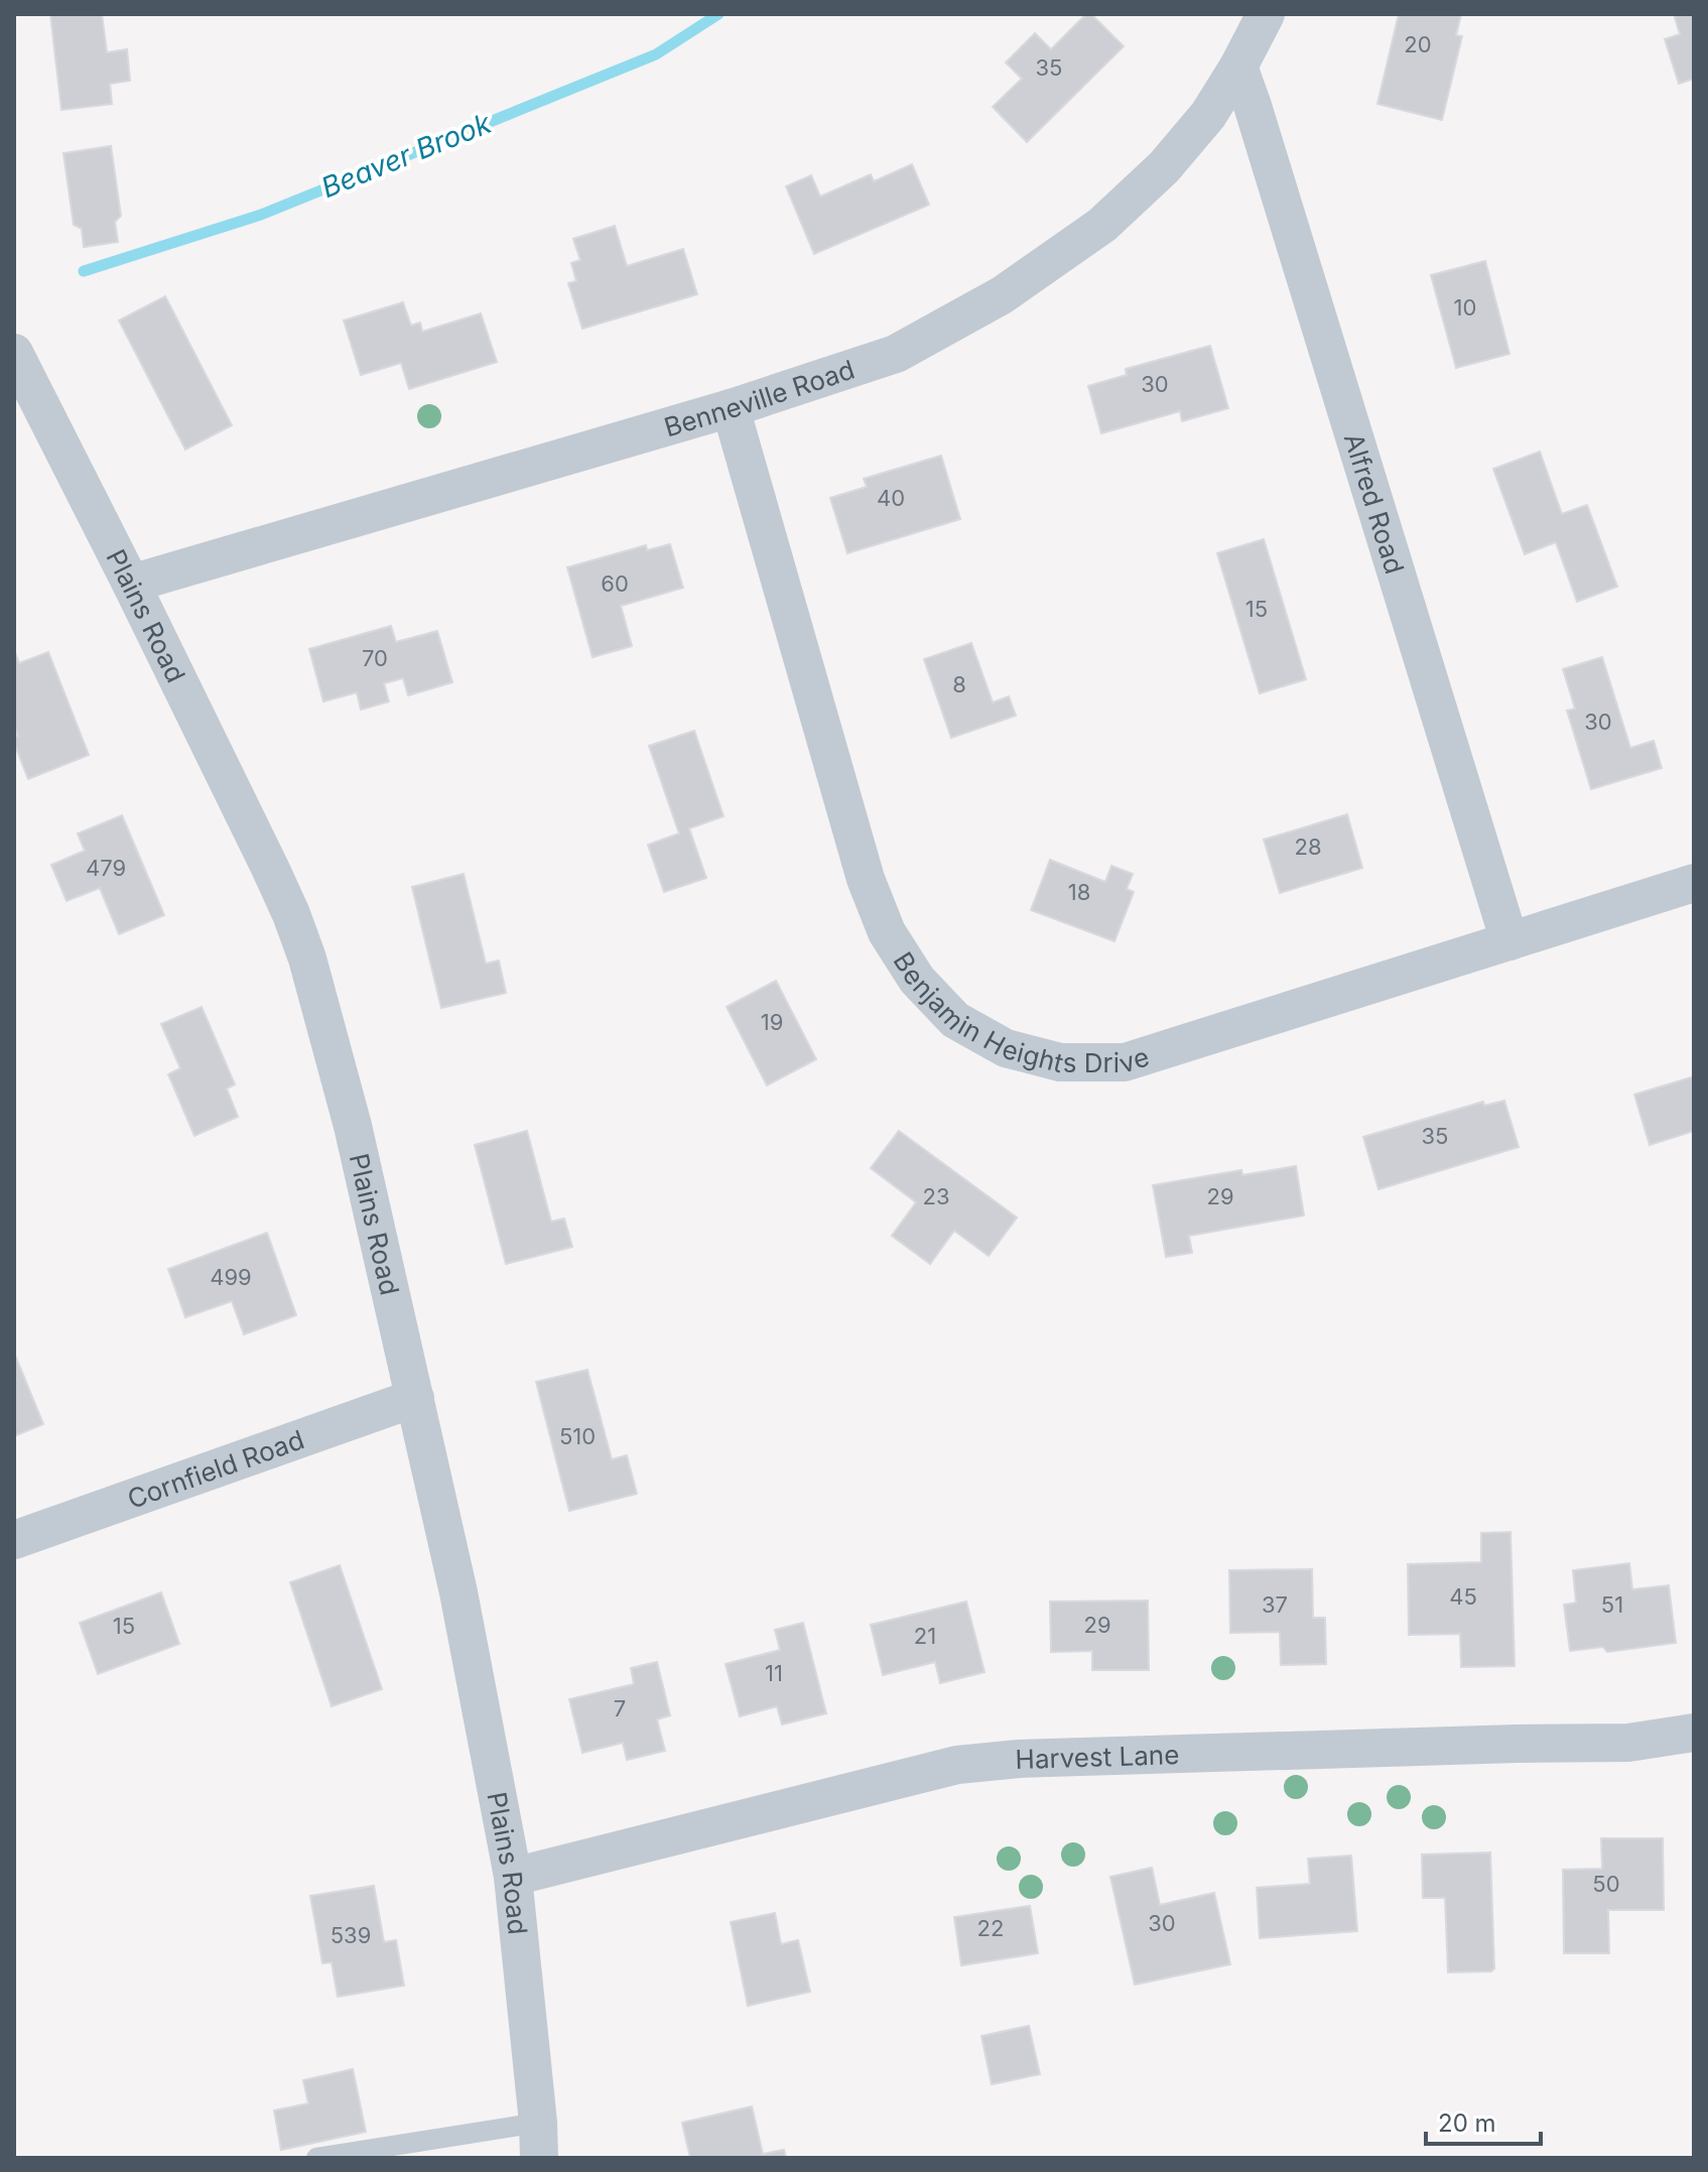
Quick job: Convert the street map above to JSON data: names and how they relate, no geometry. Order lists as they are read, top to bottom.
{
  "streets": {
    "street": [
      "Benneville Road",
      "Alfred Road",
      "Plains Road",
      "Benjamin Heights Drive",
      "Cornfield Road",
      "Harvest Lane"
    ]
  },
  "crossings": [
    ["Benneville Road", "Alfred Road"],
    ["Benneville Road", "Plains Road"],
    ["Benneville Road", "Benjamin Heights Drive"],
    ["Alfred Road", "Benjamin Heights Drive"],
    ["Plains Road", "Cornfield Road"],
    ["Plains Road", "Harvest Lane"]
  ],
  "water": ["Beaver Brook"],
  "house_numbers": [
    "20",
    "35",
    "10",
    "30",
    "40",
    "60",
    "15",
    "70",
    "8",
    "30",
    "28",
    "479",
    "18",
    "19",
    "35",
    "23",
    "29",
    "499",
    "510",
    "45",
    "37",
    "51",
    "29",
    "15",
    "21",
    "11",
    "7",
    "50",
    "30",
    "22",
    "539"
  ],
  "scale_bar": "20 m"
}
